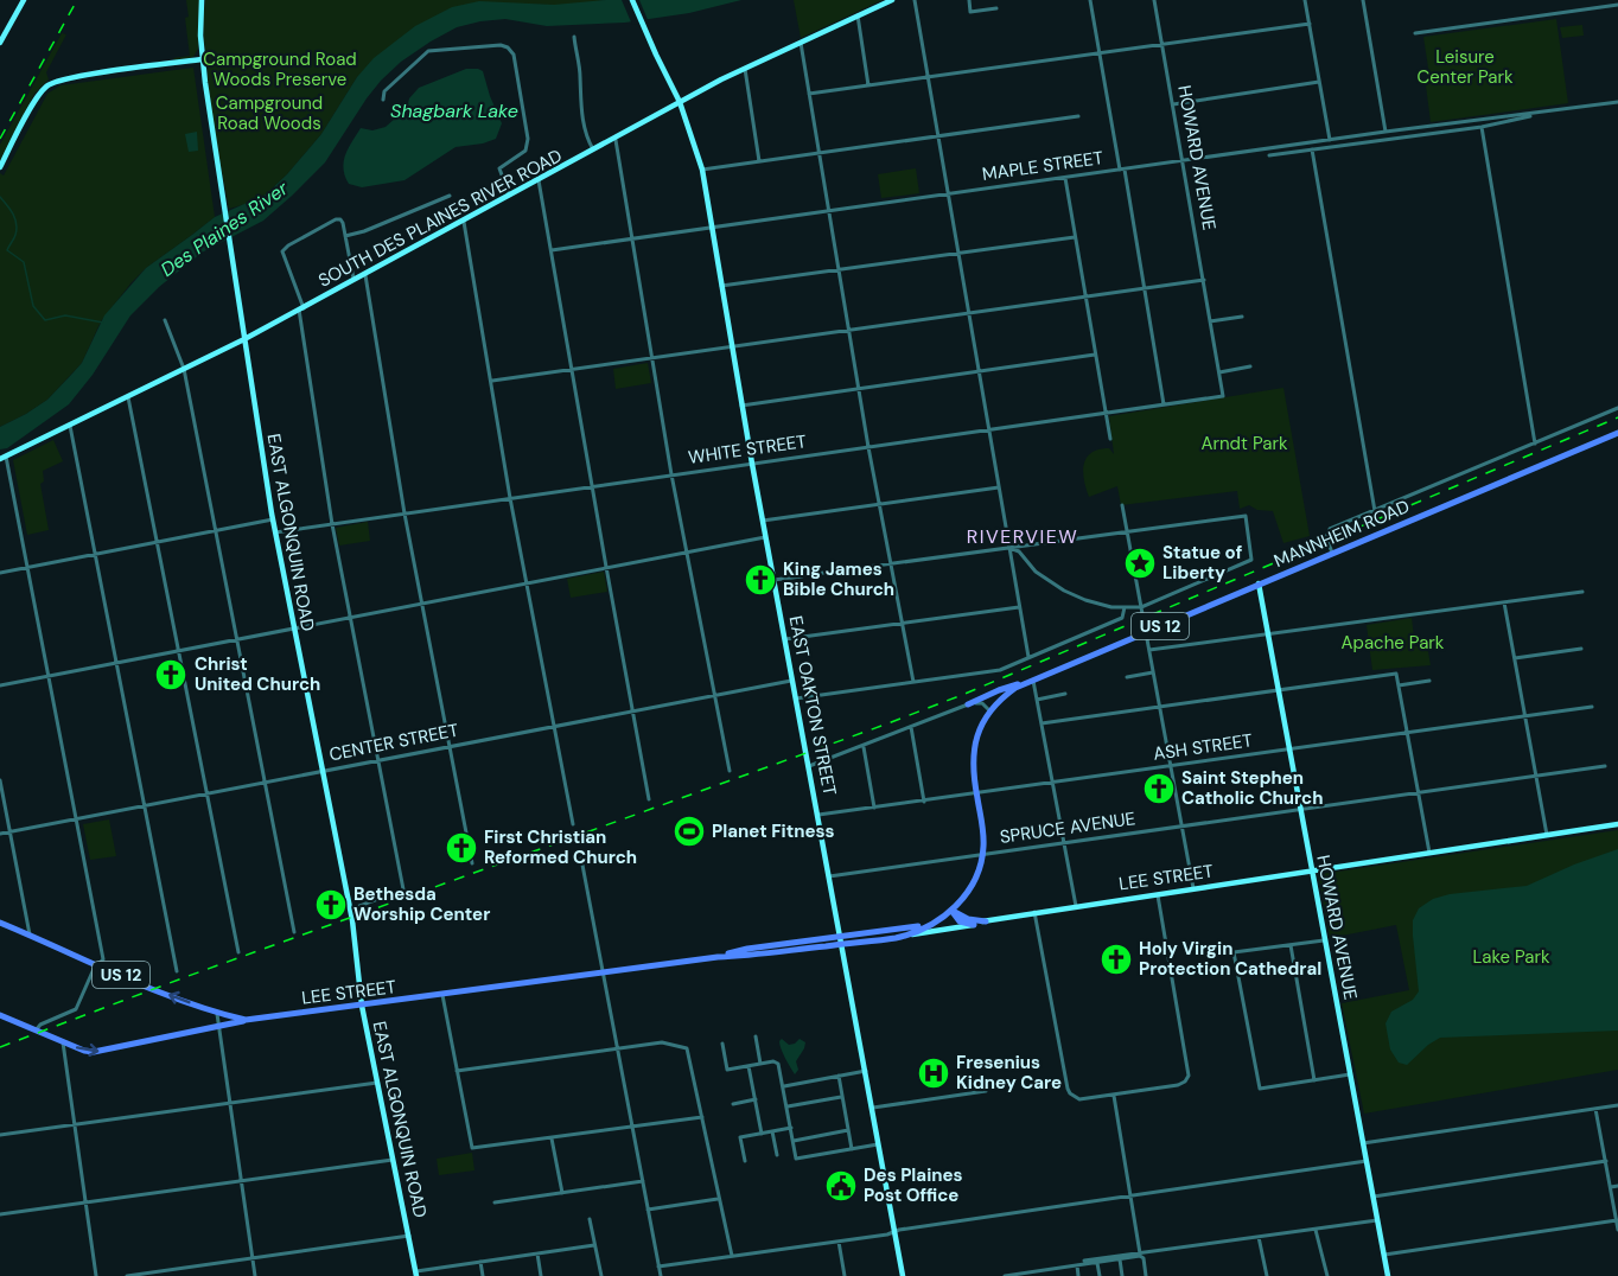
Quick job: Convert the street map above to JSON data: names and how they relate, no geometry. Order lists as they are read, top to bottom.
{
  "streets": {
    "main road": [
      "HOWARD AVENUE",
      "SOUTH DES PLAINES RIVER ROAD",
      "EAST ALGONQUIN ROAD",
      "MANNHEIM ROAD",
      "US 12",
      "EAST OAKTON STREET",
      "LEE STREET"
    ],
    "street": [
      "MAPLE STREET",
      "WHITE STREET",
      "CENTER STREET",
      "ASH STREET",
      "SPRUCE AVENUE"
    ]
  },
  "crossings": [
    ["HOWARD AVENUE", "MAPLE STREET"],
    ["HOWARD AVENUE", "WHITE STREET"],
    ["HOWARD AVENUE", "MANNHEIM ROAD"],
    ["HOWARD AVENUE", "ASH STREET"],
    ["HOWARD AVENUE", "SPRUCE AVENUE"],
    ["HOWARD AVENUE", "LEE STREET"],
    ["MAPLE STREET", "EAST OAKTON STREET"],
    ["SOUTH DES PLAINES RIVER ROAD", "EAST ALGONQUIN ROAD"],
    ["SOUTH DES PLAINES RIVER ROAD", "EAST OAKTON STREET"],
    ["WHITE STREET", "EAST ALGONQUIN ROAD"],
    ["WHITE STREET", "EAST OAKTON STREET"],
    ["EAST ALGONQUIN ROAD", "CENTER STREET"],
    ["EAST ALGONQUIN ROAD", "LEE STREET"],
    ["MANNHEIM ROAD", "US 12"],
    ["MANNHEIM ROAD", "ASH STREET"],
    ["MANNHEIM ROAD", "SPRUCE AVENUE"],
    ["MANNHEIM ROAD", "LEE STREET"],
    ["US 12", "LEE STREET"],
    ["EAST OAKTON STREET", "CENTER STREET"],
    ["EAST OAKTON STREET", "ASH STREET"],
    ["EAST OAKTON STREET", "SPRUCE AVENUE"],
    ["EAST OAKTON STREET", "LEE STREET"]
  ],
  "districts": ["RIVERVIEW"],
  "water": ["Shagbark Lake", "Des Plaines River"],
  "parks": [
    "Leisure Center Park",
    "Campground Road Woods Preserve",
    "Campground Road Woods",
    "Arndt Park",
    "Apache Park",
    "Lake Park"
  ],
  "places": {
    "place": ["Statue of Liberty"],
    "church": [
      "King James Bible Church",
      "Christ United Church",
      "Saint Stephen Catholic Church",
      "First Christian Reformed Church",
      "Bethesda Worship Center",
      "Holy Virgin Protection Cathedral"
    ],
    "sports": ["Planet Fitness"],
    "hospital": ["Fresenius Kidney Care"],
    "public building": ["Des Plaines Post Office"]
  }
}
